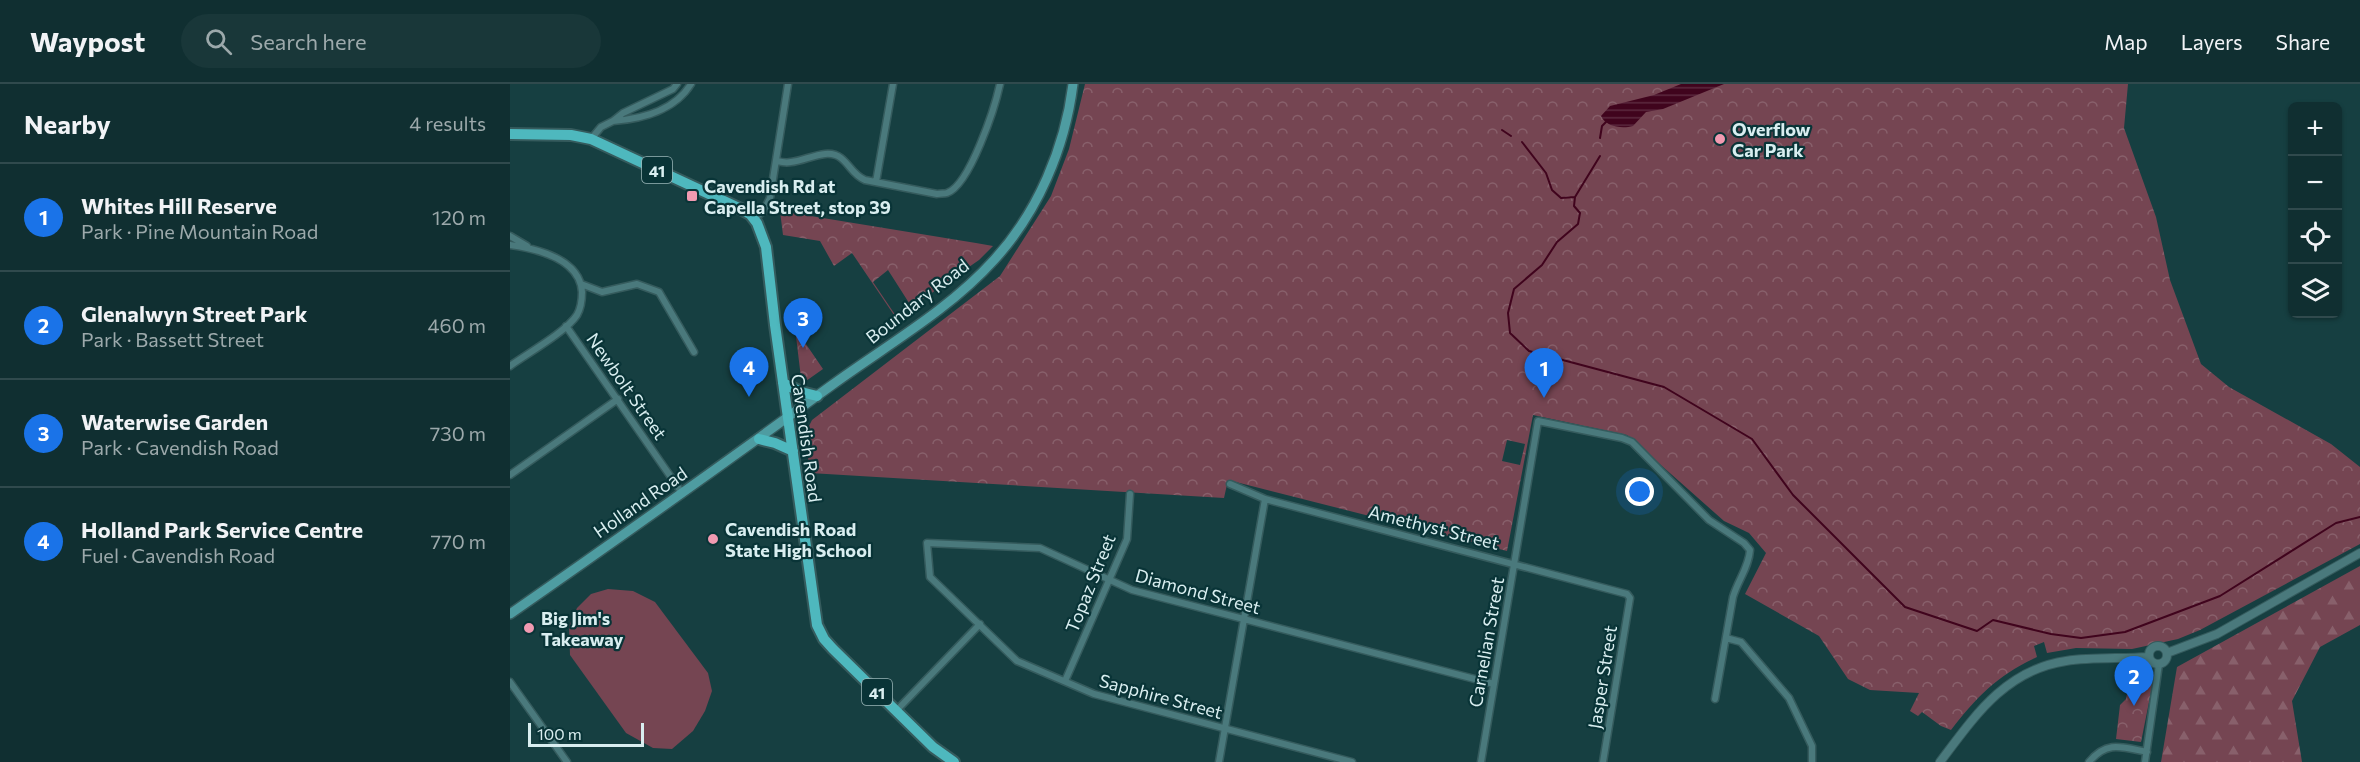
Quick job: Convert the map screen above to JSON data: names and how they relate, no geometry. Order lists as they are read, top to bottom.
{
  "streets": {
    "main road": [
      "41",
      "Boundary Road",
      "Cavendish Road",
      "Holland Road"
    ],
    "street": [
      "Newbolt Street",
      "Amethyst Street",
      "Topaz Street",
      "Diamond Street",
      "Carnelian Street",
      "Jasper Street",
      "Sapphire Street"
    ]
  },
  "crossings": [
    ["41", "Cavendish Road"],
    ["Boundary Road", "Cavendish Road"],
    ["Boundary Road", "Holland Road"],
    ["Newbolt Street", "Holland Road"],
    ["Cavendish Road", "Holland Road"],
    ["Amethyst Street", "Carnelian Street"],
    ["Amethyst Street", "Jasper Street"],
    ["Topaz Street", "Diamond Street"],
    ["Topaz Street", "Sapphire Street"],
    ["Diamond Street", "Carnelian Street"],
    ["Diamond Street", "Sapphire Street"]
  ],
  "places": {
    "other": ["Overflow Car Park", "Cavendish Road State High School", "Big Jim's Takeaway"],
    "transit": ["Cavendish Rd at Capella Street, stop 39"]
  },
  "scale_bar": "100 m",
  "page": {
    "header": "Waypost",
    "search": "Search here",
    "nav": ["Map", "Layers", "Share"],
    "heading": ["Nearby", "4 results"],
    "map_buttons": ["+", "−"],
    "list": [
      {
        "mark": "1",
        "name": "Whites Hill Reserve",
        "note": "Park · Pine Mountain Road",
        "value": "120 m"
      },
      {
        "mark": "2",
        "name": "Glenalwyn Street Park",
        "note": "Park · Bassett Street",
        "value": "460 m"
      },
      {
        "mark": "3",
        "name": "Waterwise Garden",
        "note": "Park · Cavendish Road",
        "value": "730 m"
      },
      {
        "mark": "4",
        "name": "Holland Park Service Centre",
        "note": "Fuel · Cavendish Road",
        "value": "770 m"
      }
    ],
    "pins": [
      "3",
      "4",
      "1",
      "2"
    ],
    "scale": "100 m"
  }
}
